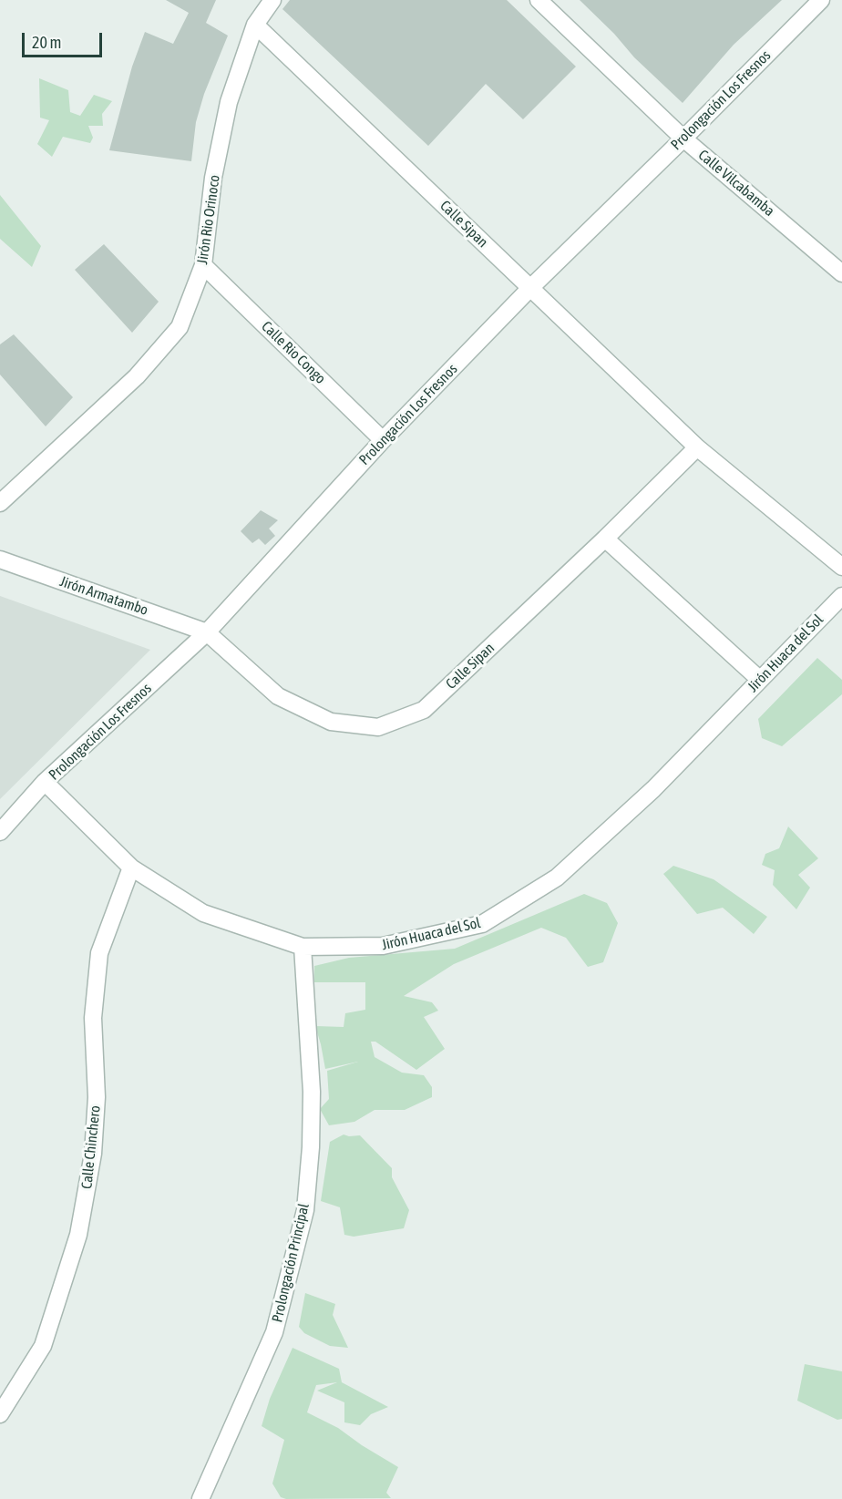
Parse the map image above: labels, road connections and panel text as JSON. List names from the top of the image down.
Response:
{
  "streets": {
    "street": [
      "Prolongación Los Fresnos",
      "Calle Vilcabamba",
      "Jirón Rio Orinoco",
      "Calle Sipan",
      "Calle Rio Congo",
      "Jirón Armatambo",
      "Jirón Huaca del Sol",
      "Calle Chinchero",
      "Prolongación Principal"
    ]
  },
  "crossings": [
    ["Prolongación Los Fresnos", "Calle Vilcabamba"],
    ["Prolongación Los Fresnos", "Calle Sipan"],
    ["Prolongación Los Fresnos", "Calle Rio Congo"],
    ["Prolongación Los Fresnos", "Jirón Armatambo"],
    ["Prolongación Los Fresnos", "Jirón Huaca del Sol"],
    ["Jirón Rio Orinoco", "Calle Sipan"],
    ["Jirón Rio Orinoco", "Calle Rio Congo"],
    ["Calle Sipan", "Jirón Armatambo"],
    ["Jirón Huaca del Sol", "Calle Chinchero"],
    ["Jirón Huaca del Sol", "Prolongación Principal"]
  ],
  "scale_bar": "20 m"
}
